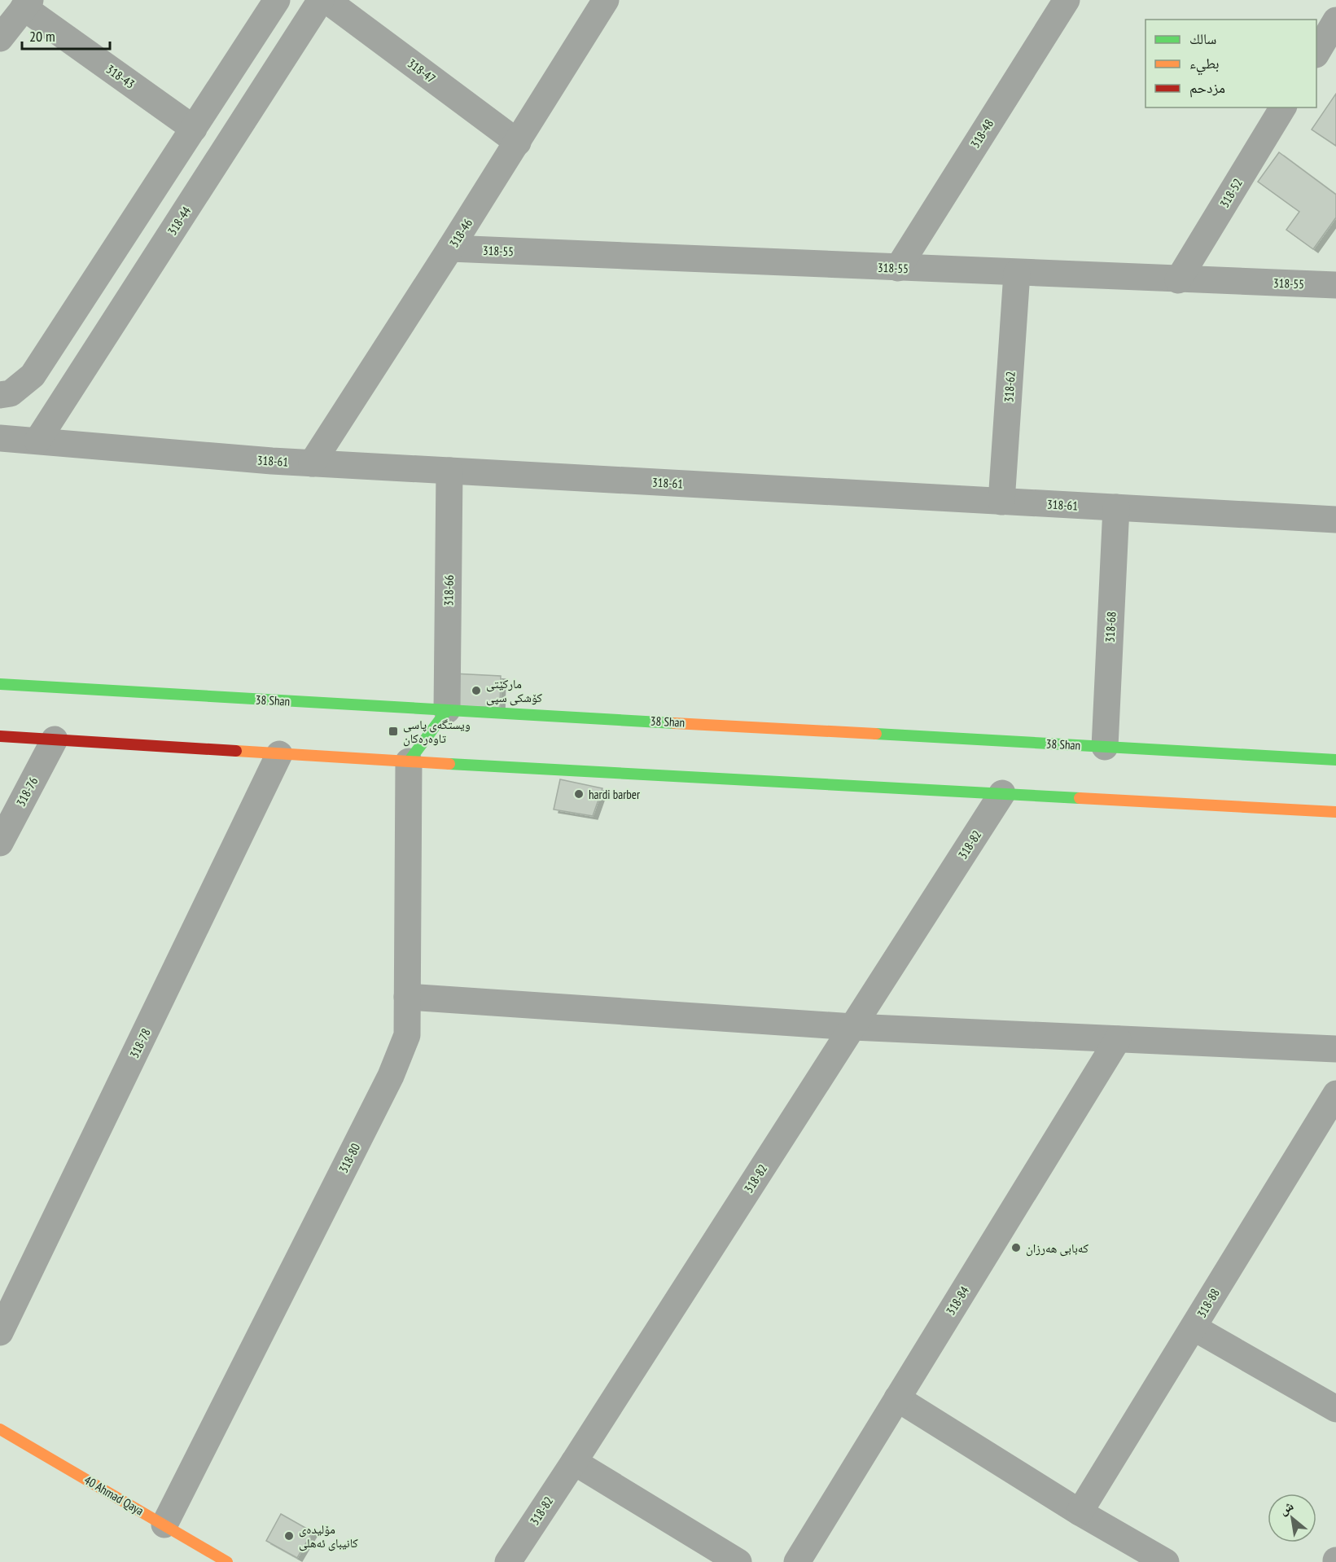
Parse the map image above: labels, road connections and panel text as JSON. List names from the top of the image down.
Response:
{
  "streets": {
    "street": [
      "318-47",
      "318-43",
      "318-48",
      "318-52",
      "318-44",
      "318-46",
      "318-55",
      "318-62",
      "318-61",
      "318-66",
      "318-68",
      "38 Shan",
      "318-76",
      "318-82",
      "318-78",
      "318-80",
      "318-84",
      "318-88",
      "40 Ahmad Qaya"
    ]
  },
  "crossings": [
    ["318-47", "318-46"],
    ["318-48", "318-55"],
    ["318-52", "318-55"],
    ["318-44", "318-61"],
    ["318-46", "318-55"],
    ["318-46", "318-61"],
    ["318-55", "318-62"],
    ["318-62", "318-61"],
    ["318-61", "318-66"],
    ["318-61", "318-68"],
    ["318-66", "38 Shan"],
    ["318-68", "38 Shan"],
    ["318-80", "40 Ahmad Qaya"]
  ],
  "places": {
    "other": [
      "مارکێتی کۆشکی سپی",
      "hardi barber",
      "کەبابی هەرزان",
      "مۆلیدەی کانیبای ئەهلی"
    ],
    "transit": ["ویستگەی پاسی تاوەرەکان"]
  },
  "legend": ["سالك", "بطيء", "مزدحم"],
  "scale_bar": "20 m",
  "north": "top left"
}
